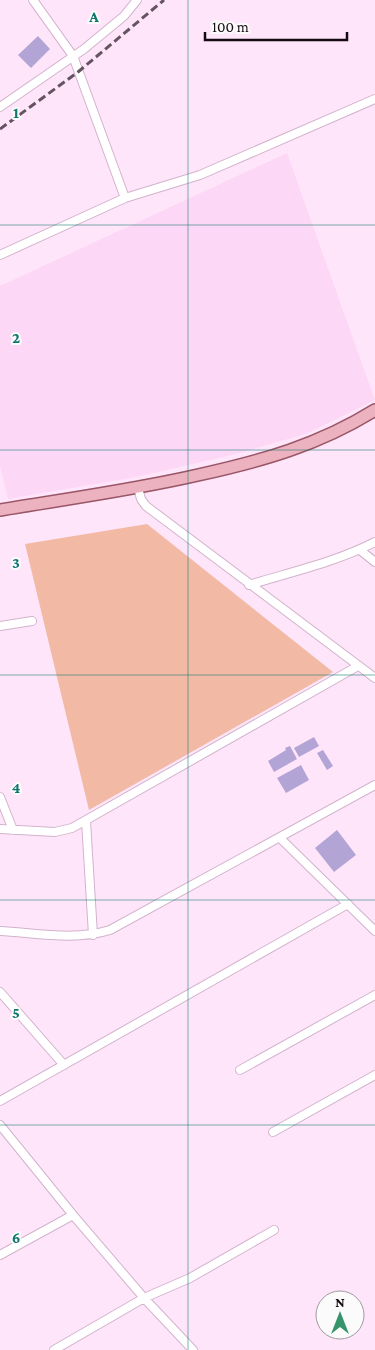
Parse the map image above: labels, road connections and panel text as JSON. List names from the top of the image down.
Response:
{
  "scale_bar": "100 m",
  "north": "top",
  "grid": {
    "columns": ["A"],
    "rows": [
      "1",
      "2",
      "3",
      "4",
      "5",
      "6"
    ]
  }
}
